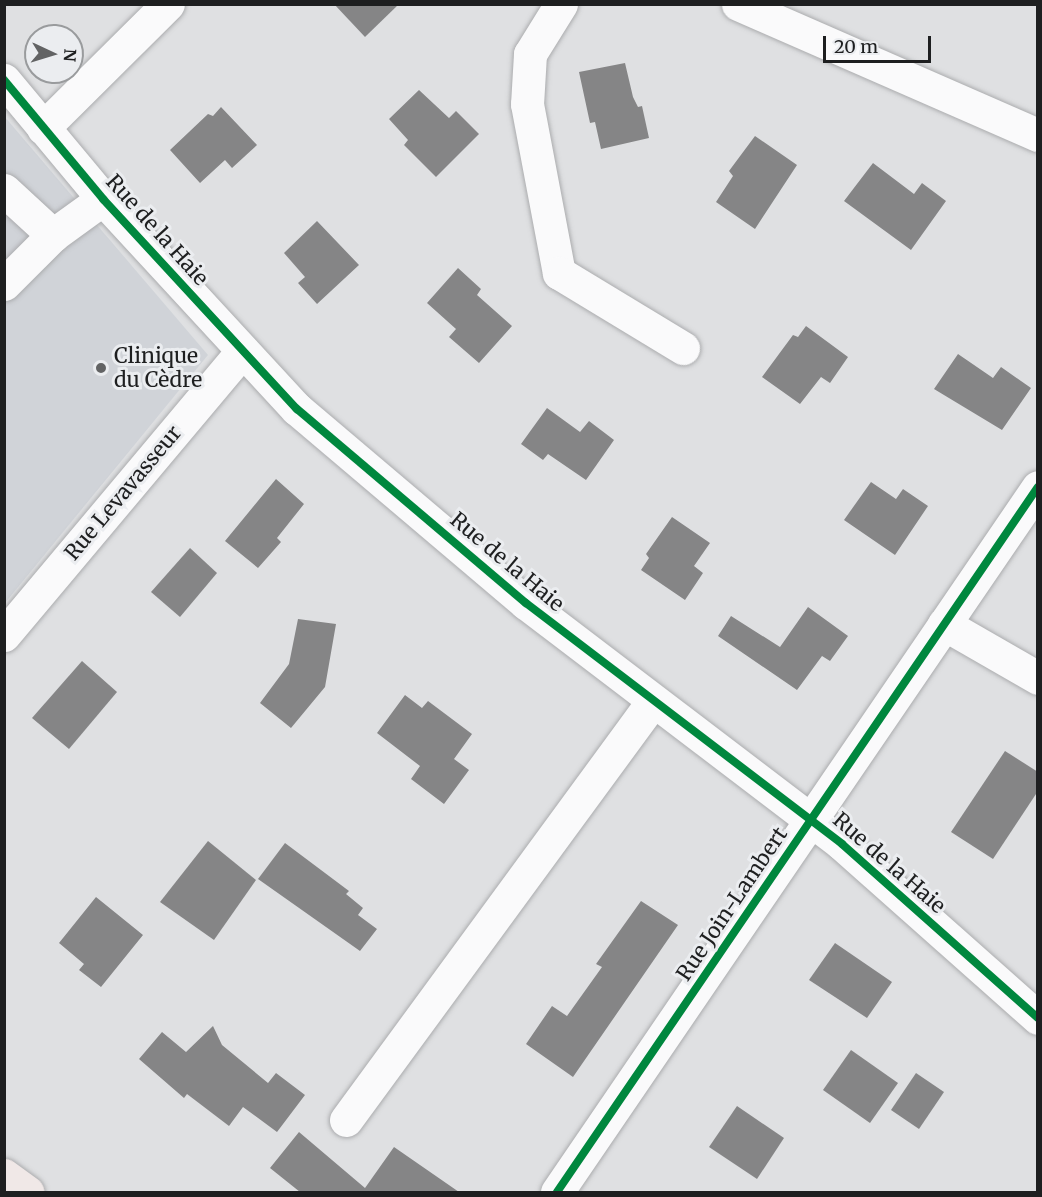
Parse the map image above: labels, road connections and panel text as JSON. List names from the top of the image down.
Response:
{
  "streets": {
    "street": ["Rue de la Haie", "Rue Levavasseur", "Rue Join-Lambert"]
  },
  "crossings": [
    ["Rue de la Haie", "Rue Levavasseur"],
    ["Rue de la Haie", "Rue Join-Lambert"]
  ],
  "places": ["Clinique du Cèdre"],
  "scale_bar": "20 m",
  "north": "right"
}
